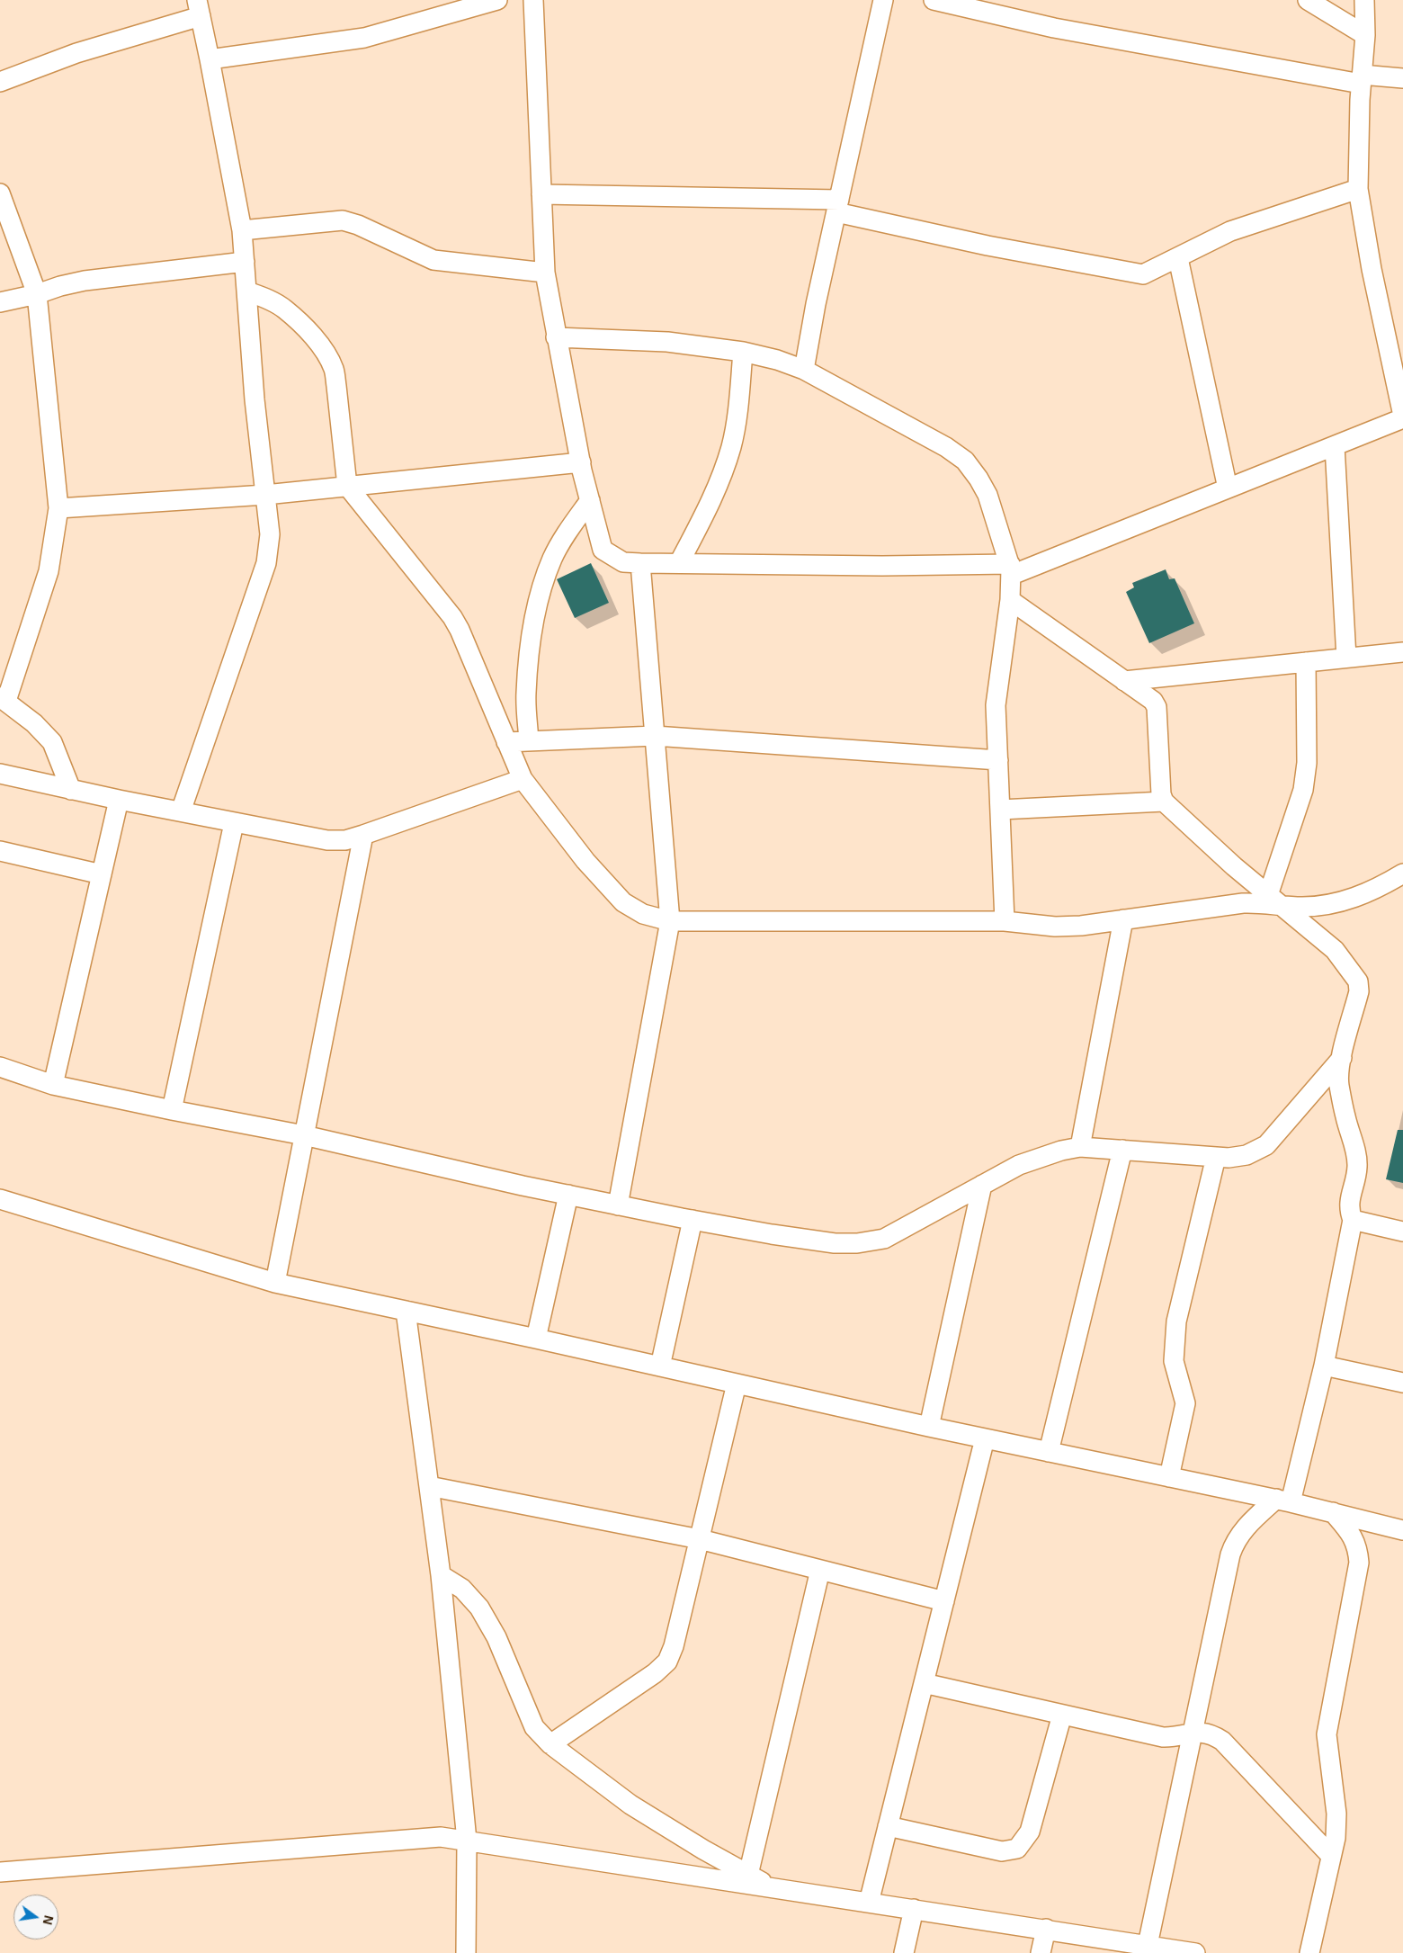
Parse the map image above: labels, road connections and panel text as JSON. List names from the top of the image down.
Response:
{
  "north": "right"
}
